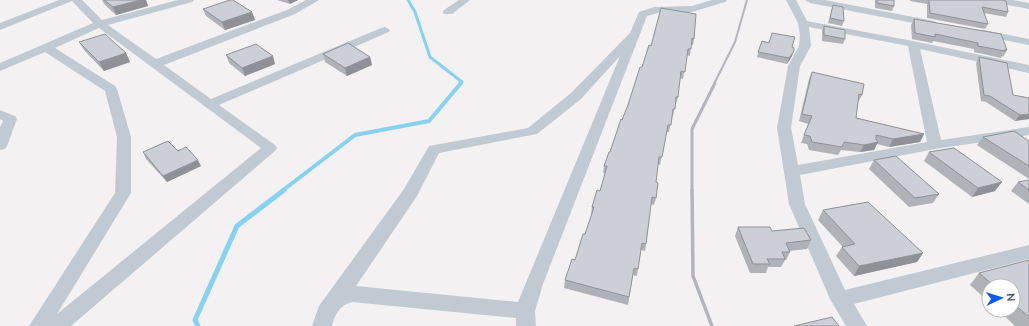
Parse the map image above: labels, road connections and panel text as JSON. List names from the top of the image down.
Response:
{
  "north": "right"
}
